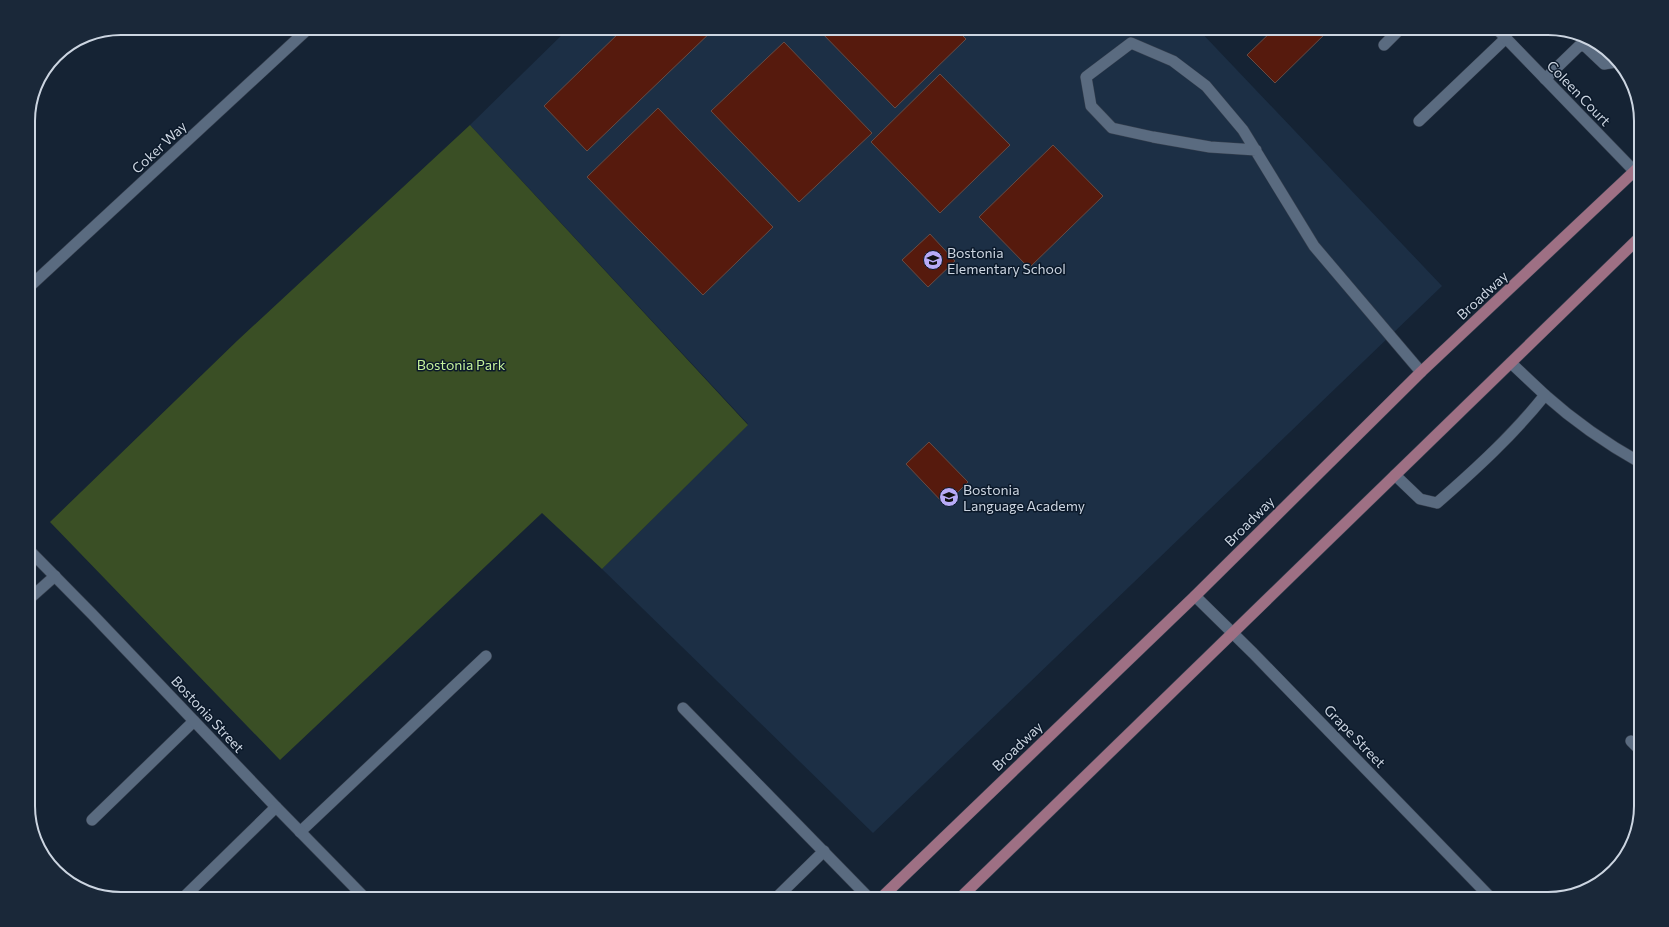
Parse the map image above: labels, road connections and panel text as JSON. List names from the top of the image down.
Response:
{
  "streets": {
    "main road": ["Broadway"],
    "street": [
      "Coleen Court",
      "Coker Way",
      "Bostonia Street",
      "Grape Street"
    ]
  },
  "crossings": [
    ["Broadway", "Grape Street"]
  ],
  "parks": ["Bostonia Park"],
  "places": {
    "school or university": ["Bostonia Elementary School", "Bostonia Language Academy"]
  }
}
